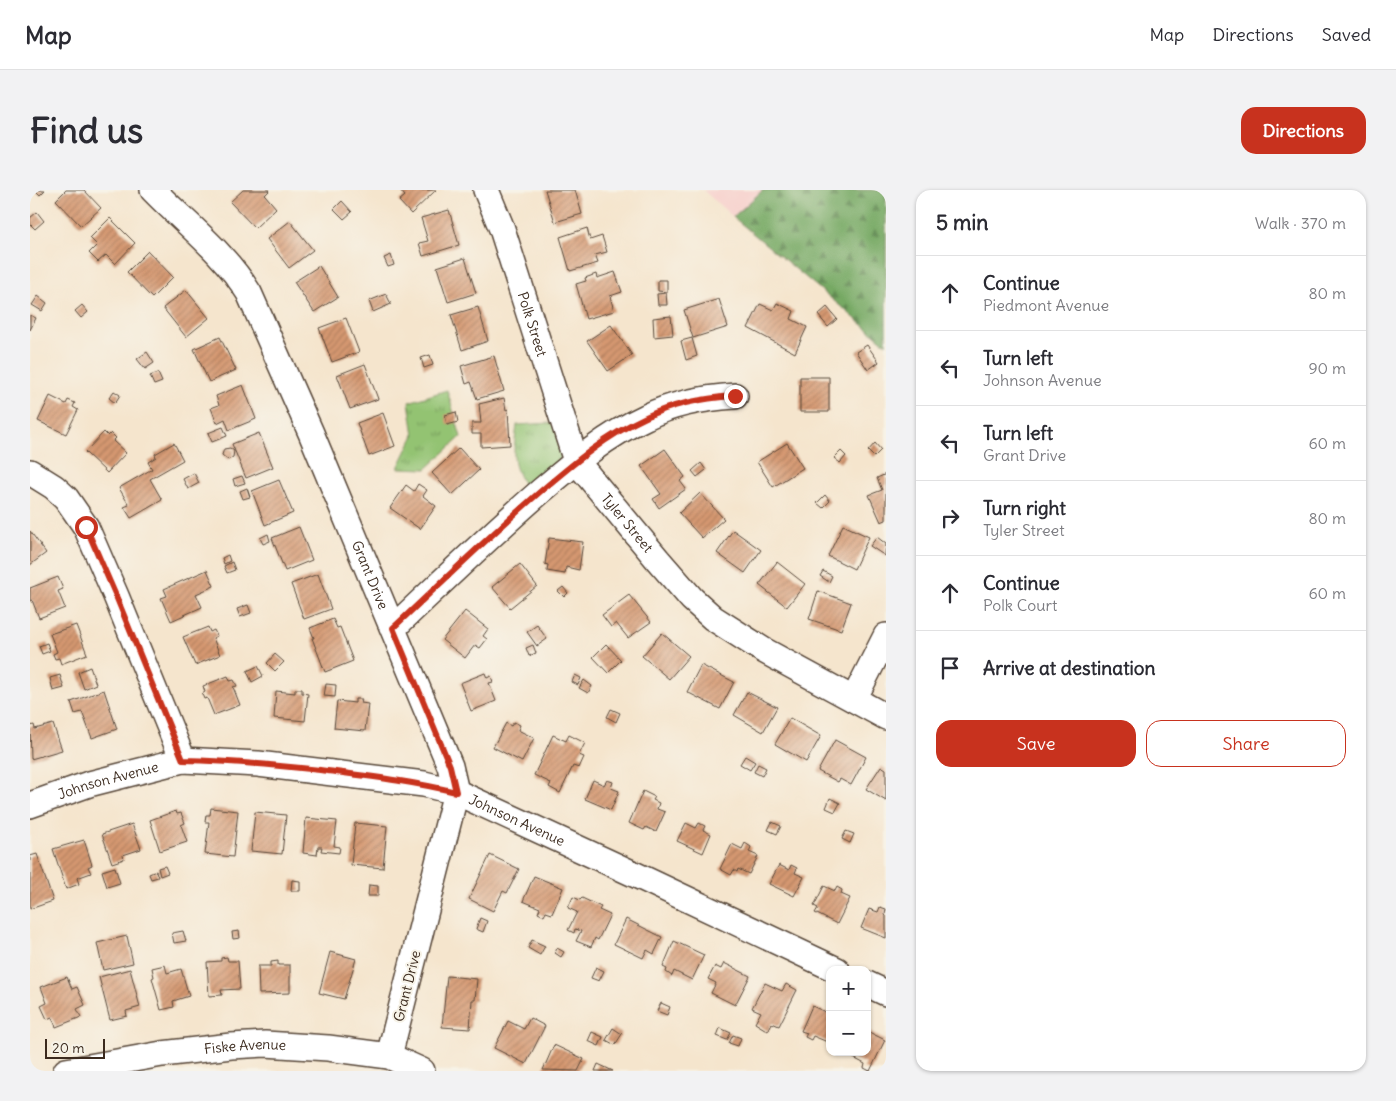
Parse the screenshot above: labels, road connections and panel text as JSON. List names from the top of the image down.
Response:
{
  "streets": {
    "street": [
      "Polk Street",
      "Tyler Street",
      "Grant Drive",
      "Johnson Avenue",
      "Fiske Avenue"
    ]
  },
  "crossings": [
    ["Polk Street", "Tyler Street"],
    ["Grant Drive", "Johnson Avenue"],
    ["Grant Drive", "Fiske Avenue"]
  ],
  "scale_bar": "20 m",
  "page": {
    "header": "Map",
    "nav": ["Map", "Directions", "Saved"],
    "buttons": [
      "Directions",
      ["Save", "Share"]
    ],
    "title": "Find us",
    "heading": ["5 min", "Walk · 370 m"],
    "list": [
      ["Continue", "Piedmont Avenue", "80 m"],
      ["Turn left", "Johnson Avenue", "90 m"],
      ["Turn left", "Grant Drive", "60 m"],
      ["Turn right", "Tyler Street", "80 m"],
      ["Continue", "Polk Court", "60 m"],
      "Arrive at destination"
    ],
    "map_buttons": ["+", "−"],
    "scale": "20 m"
  }
}
